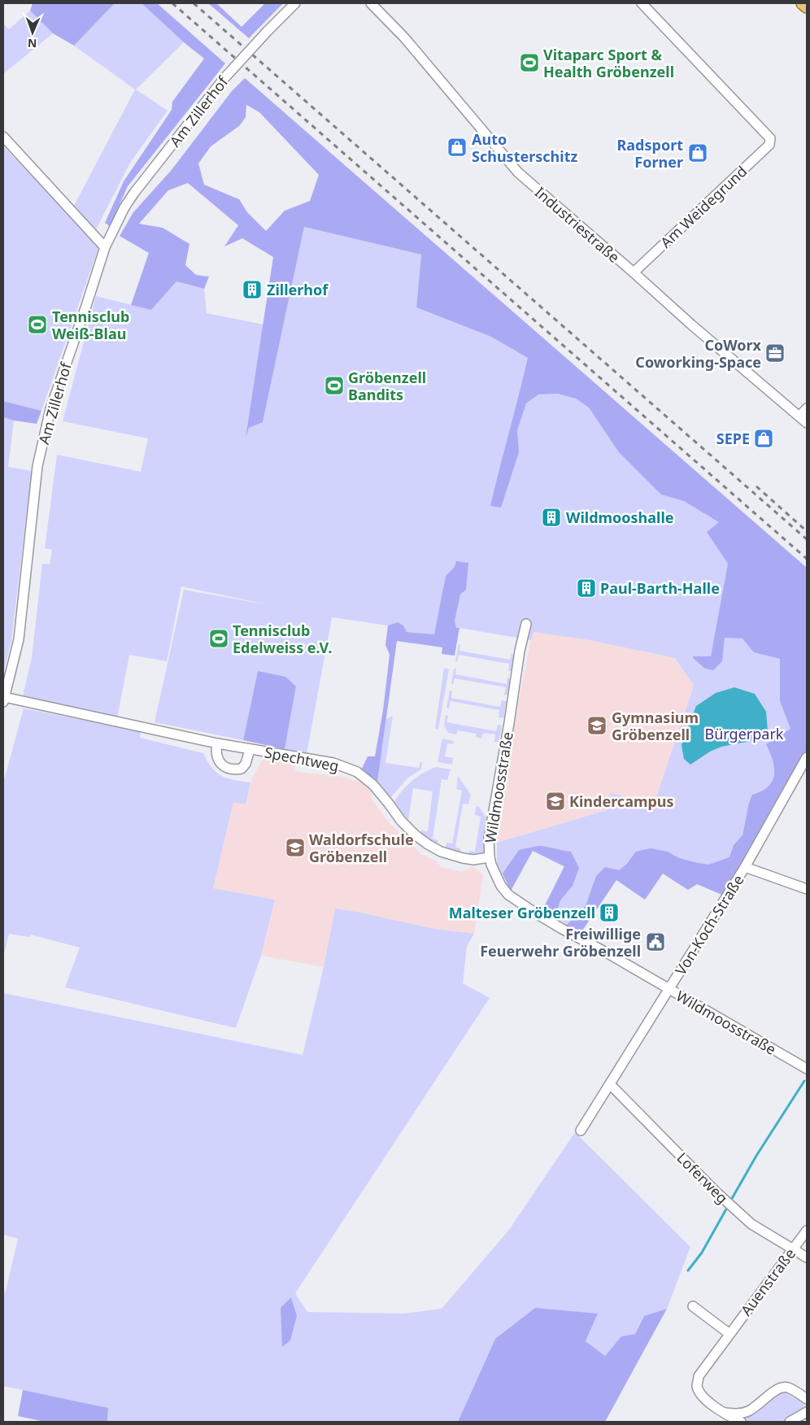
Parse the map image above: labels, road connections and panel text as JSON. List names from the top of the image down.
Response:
{
  "streets": {
    "street": [
      "Am Zillerhof",
      "Am Weidegrund",
      "Industriestraße",
      "Spechtweg",
      "Wildmoosstraße",
      "Von-Koch-Straße",
      "Loferweg",
      "Auenstraße"
    ]
  },
  "crossings": [
    ["Am Zillerhof", "Spechtweg"],
    ["Am Weidegrund", "Industriestraße"],
    ["Spechtweg", "Wildmoosstraße"],
    ["Wildmoosstraße", "Von-Koch-Straße"],
    ["Von-Koch-Straße", "Loferweg"],
    ["Loferweg", "Auenstraße"]
  ],
  "parks": ["Bürgerpark"],
  "places": {
    "sports": [
      "Vitaparc Sport & Health Gröbenzell",
      "Tennisclub Weiß-Blau",
      "Gröbenzell Bandits",
      "Tennisclub Edelweiss e.V."
    ],
    "shop": ["Auto Schusterschitz", "Radsport Forner", "SEPE"],
    "building": [
      "Zillerhof",
      "Wildmooshalle",
      "Paul-Barth-Halle",
      "Malteser Gröbenzell"
    ],
    "office": ["CoWorx Coworking-Space"],
    "school or university": ["Gymnasium Gröbenzell", "Kindercampus", "Waldorfschule Gröbenzell"],
    "public building": ["Freiwillige Feuerwehr Gröbenzell"]
  },
  "north": "bottom"
}
